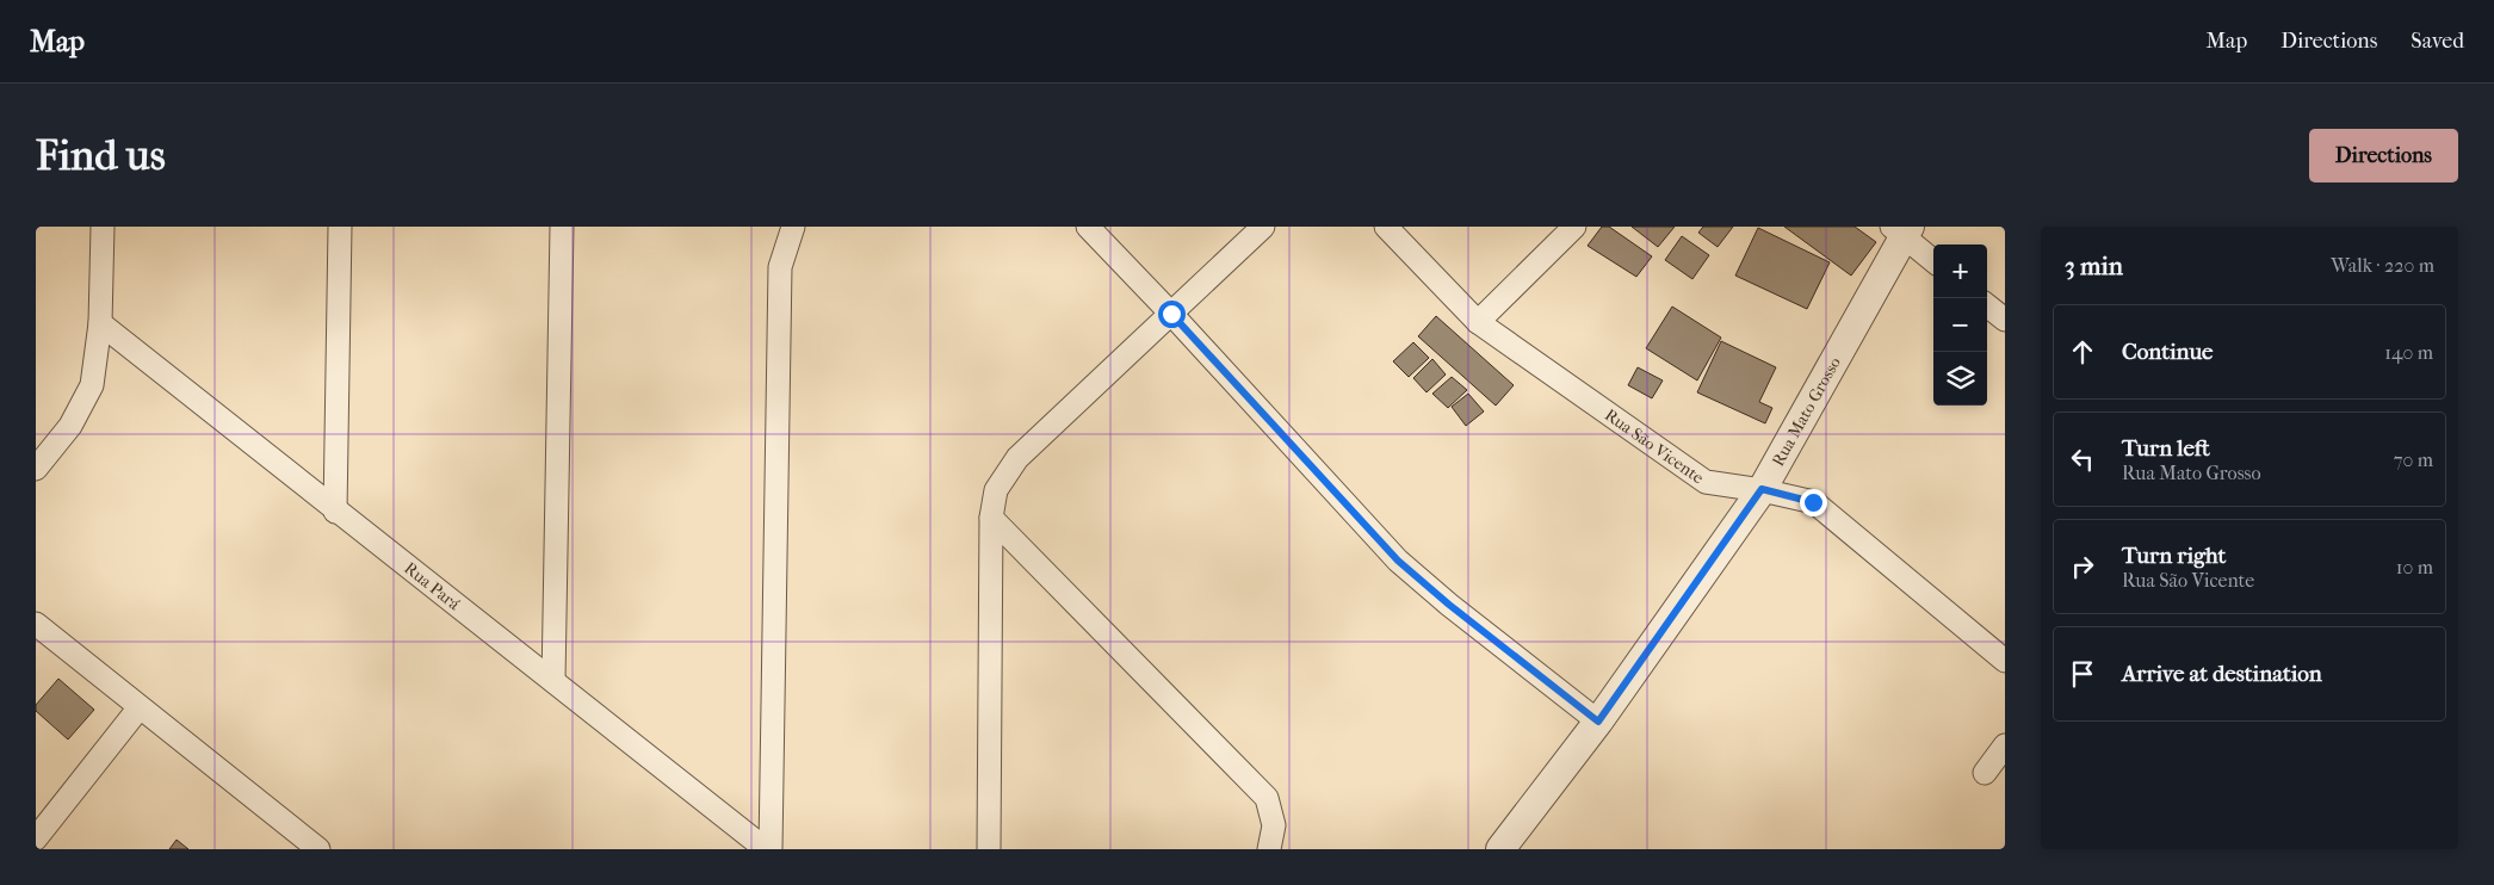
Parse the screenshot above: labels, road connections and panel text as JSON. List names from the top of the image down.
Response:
{
  "streets": {
    "street": ["Rua Mato Grosso", "Rua São Vicente", "Rua Pará"]
  },
  "crossings": [
    ["Rua Mato Grosso", "Rua São Vicente"]
  ],
  "page": {
    "header": "Map",
    "nav": ["Map", "Directions", "Saved"],
    "buttons": "Directions",
    "title": "Find us",
    "heading": ["3 min", "Walk · 220 m"],
    "map_buttons": ["+", "−"],
    "list": [
      ["Continue", "140 m"],
      ["Turn left", "Rua Mato Grosso", "70 m"],
      ["Turn right", "Rua São Vicente", "10 m"],
      "Arrive at destination"
    ]
  }
}
